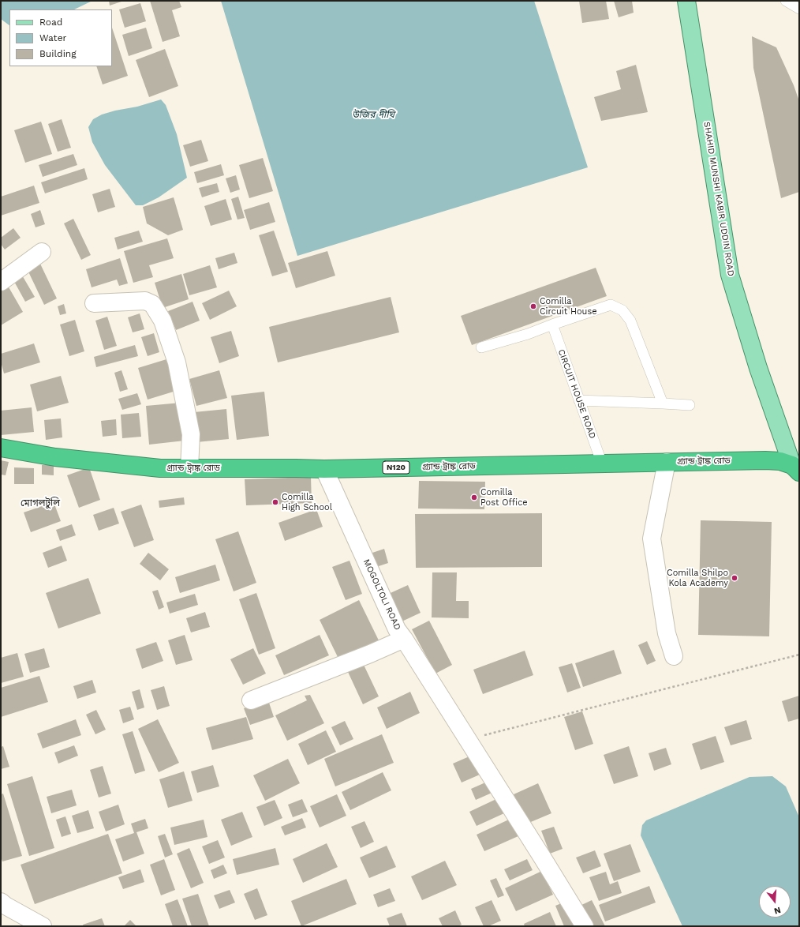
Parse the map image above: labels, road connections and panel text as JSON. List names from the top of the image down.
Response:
{
  "streets": {
    "highway": ["গ্র্যান্ড ট্রাঙ্ক রোড", "N120"],
    "main road": ["SHAHID MUNSHI KABIR UDDIN ROAD"],
    "street": ["MOGOLTOLI ROAD"],
    "lane": ["CIRCUIT HOUSE ROAD"]
  },
  "crossings": [
    ["SHAHID MUNSHI KABIR UDDIN ROAD", "গ্র্যান্ড ট্রাঙ্ক রোড"],
    ["CIRCUIT HOUSE ROAD", "গ্র্যান্ড ট্রাঙ্ক রোড"],
    ["গ্র্যান্ড ট্রাঙ্ক রোড", "MOGOLTOLI ROAD"]
  ],
  "districts": ["মোগলটুলি"],
  "water": ["উজির দীঘি"],
  "places": [
    "Comilla Circuit House",
    "Comilla Post Office",
    "Comilla High School",
    "Comilla Shilpo Kola Academy"
  ],
  "legend": ["Road", "Water", "Building"],
  "north": "bottom"
}
